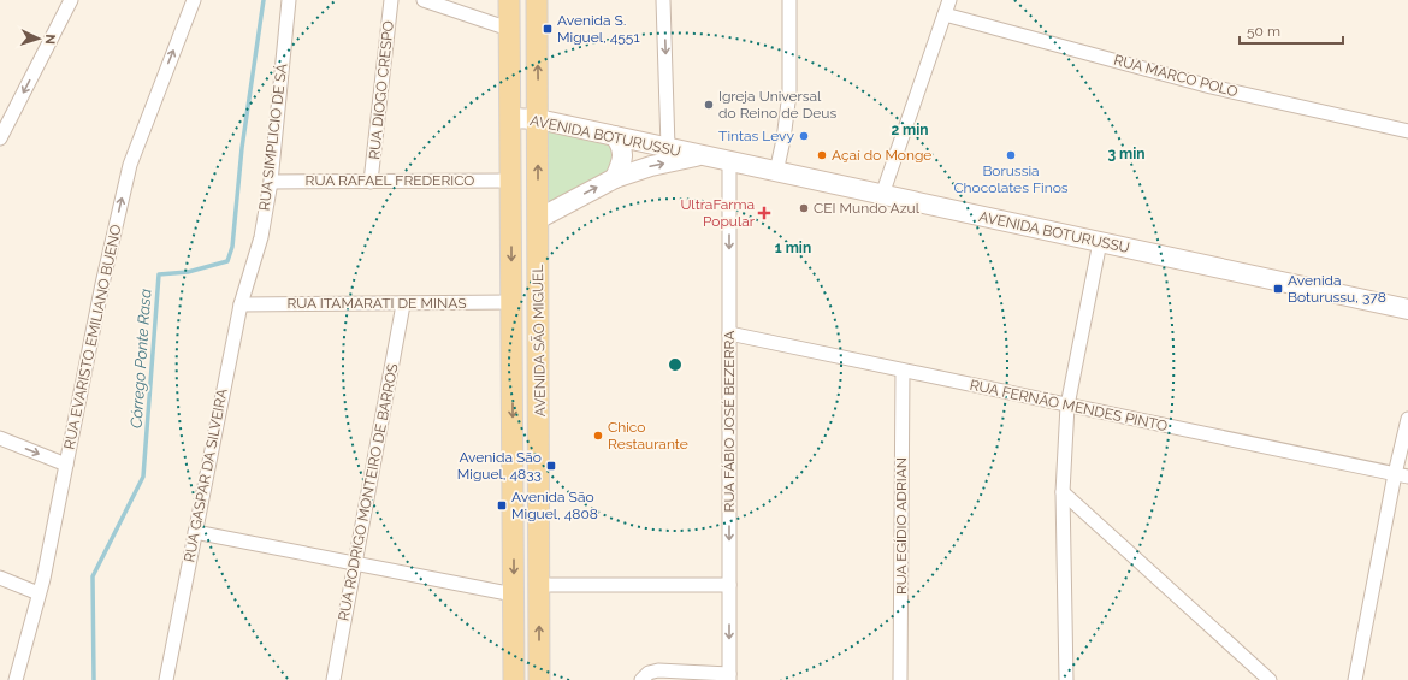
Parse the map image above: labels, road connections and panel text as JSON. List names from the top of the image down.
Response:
{
  "streets": {
    "main road": ["AVENIDA BOTURUSSU", "AVENIDA SÃO MIGUEL"],
    "street": [
      "RUA MARCO POLO",
      "RUA DIOGO CRESPO",
      "RUA SIMPLICIO DE SÁ",
      "RUA RAFAEL FREDERICO",
      "RUA ITAMARATI DE MINAS",
      "RUA EVARISTO EMILIANO BUENO",
      "RUA FERNÃO MENDES PINTO",
      "RUA FÁBIO JOSÉ BEZERRA",
      "RUA GASPAR DA SILVEIRA",
      "RUA RODRIGO MONTEIRO DE BARROS",
      "RUA EGÍDIO ADRIAN"
    ]
  },
  "crossings": [
    ["RUA DIOGO CRESPO", "RUA RAFAEL FREDERICO"],
    ["AVENIDA BOTURUSSU", "AVENIDA SÃO MIGUEL"],
    ["AVENIDA BOTURUSSU", "RUA FÁBIO JOSÉ BEZERRA"],
    ["RUA SIMPLICIO DE SÁ", "RUA RAFAEL FREDERICO"],
    ["RUA SIMPLICIO DE SÁ", "RUA GASPAR DA SILVEIRA"],
    ["RUA RAFAEL FREDERICO", "AVENIDA SÃO MIGUEL"],
    ["RUA ITAMARATI DE MINAS", "AVENIDA SÃO MIGUEL"],
    ["RUA ITAMARATI DE MINAS", "RUA GASPAR DA SILVEIRA"],
    ["RUA ITAMARATI DE MINAS", "RUA RODRIGO MONTEIRO DE BARROS"],
    ["RUA FERNÃO MENDES PINTO", "RUA FÁBIO JOSÉ BEZERRA"],
    ["RUA FERNÃO MENDES PINTO", "RUA EGÍDIO ADRIAN"]
  ],
  "one_way": ["RUA EVARISTO EMILIANO BUENO", "RUA FÁBIO JOSÉ BEZERRA"],
  "water": ["Córrego Ponte Rasa"],
  "places": {
    "transit": [
      "Avenida S. Miguel, 4551",
      "Avenida Boturussu, 378",
      "Avenida São Miguel, 4833",
      "Avenida São Miguel, 4808"
    ],
    "other": [
      "Igreja Universal do Reino de Deus",
      "Tintas Levy",
      "Açaí do Monge",
      "Borussia Chocolates Finos",
      "CEI Mundo Azul",
      "Chico Restaurante"
    ],
    "health": ["UltraFarma Popular"]
  },
  "scale_bar": "50 m",
  "north": "right",
  "rings": ["2 min", "3 min", "1 min"]
}
